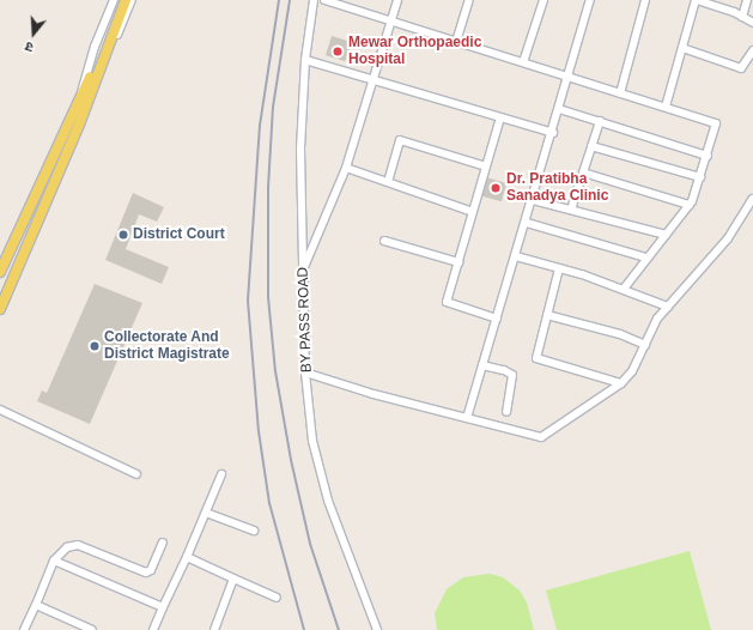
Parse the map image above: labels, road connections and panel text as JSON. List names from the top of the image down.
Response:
{
  "streets": {
    "street": ["BY PASS ROAD"]
  },
  "places": [
    "Mewar Orthopaedic Hospital",
    "Dr. Pratibha Sanadya Clinic",
    "District Court",
    "Collectorate And District Magistrate"
  ],
  "north": "bottom"
}
